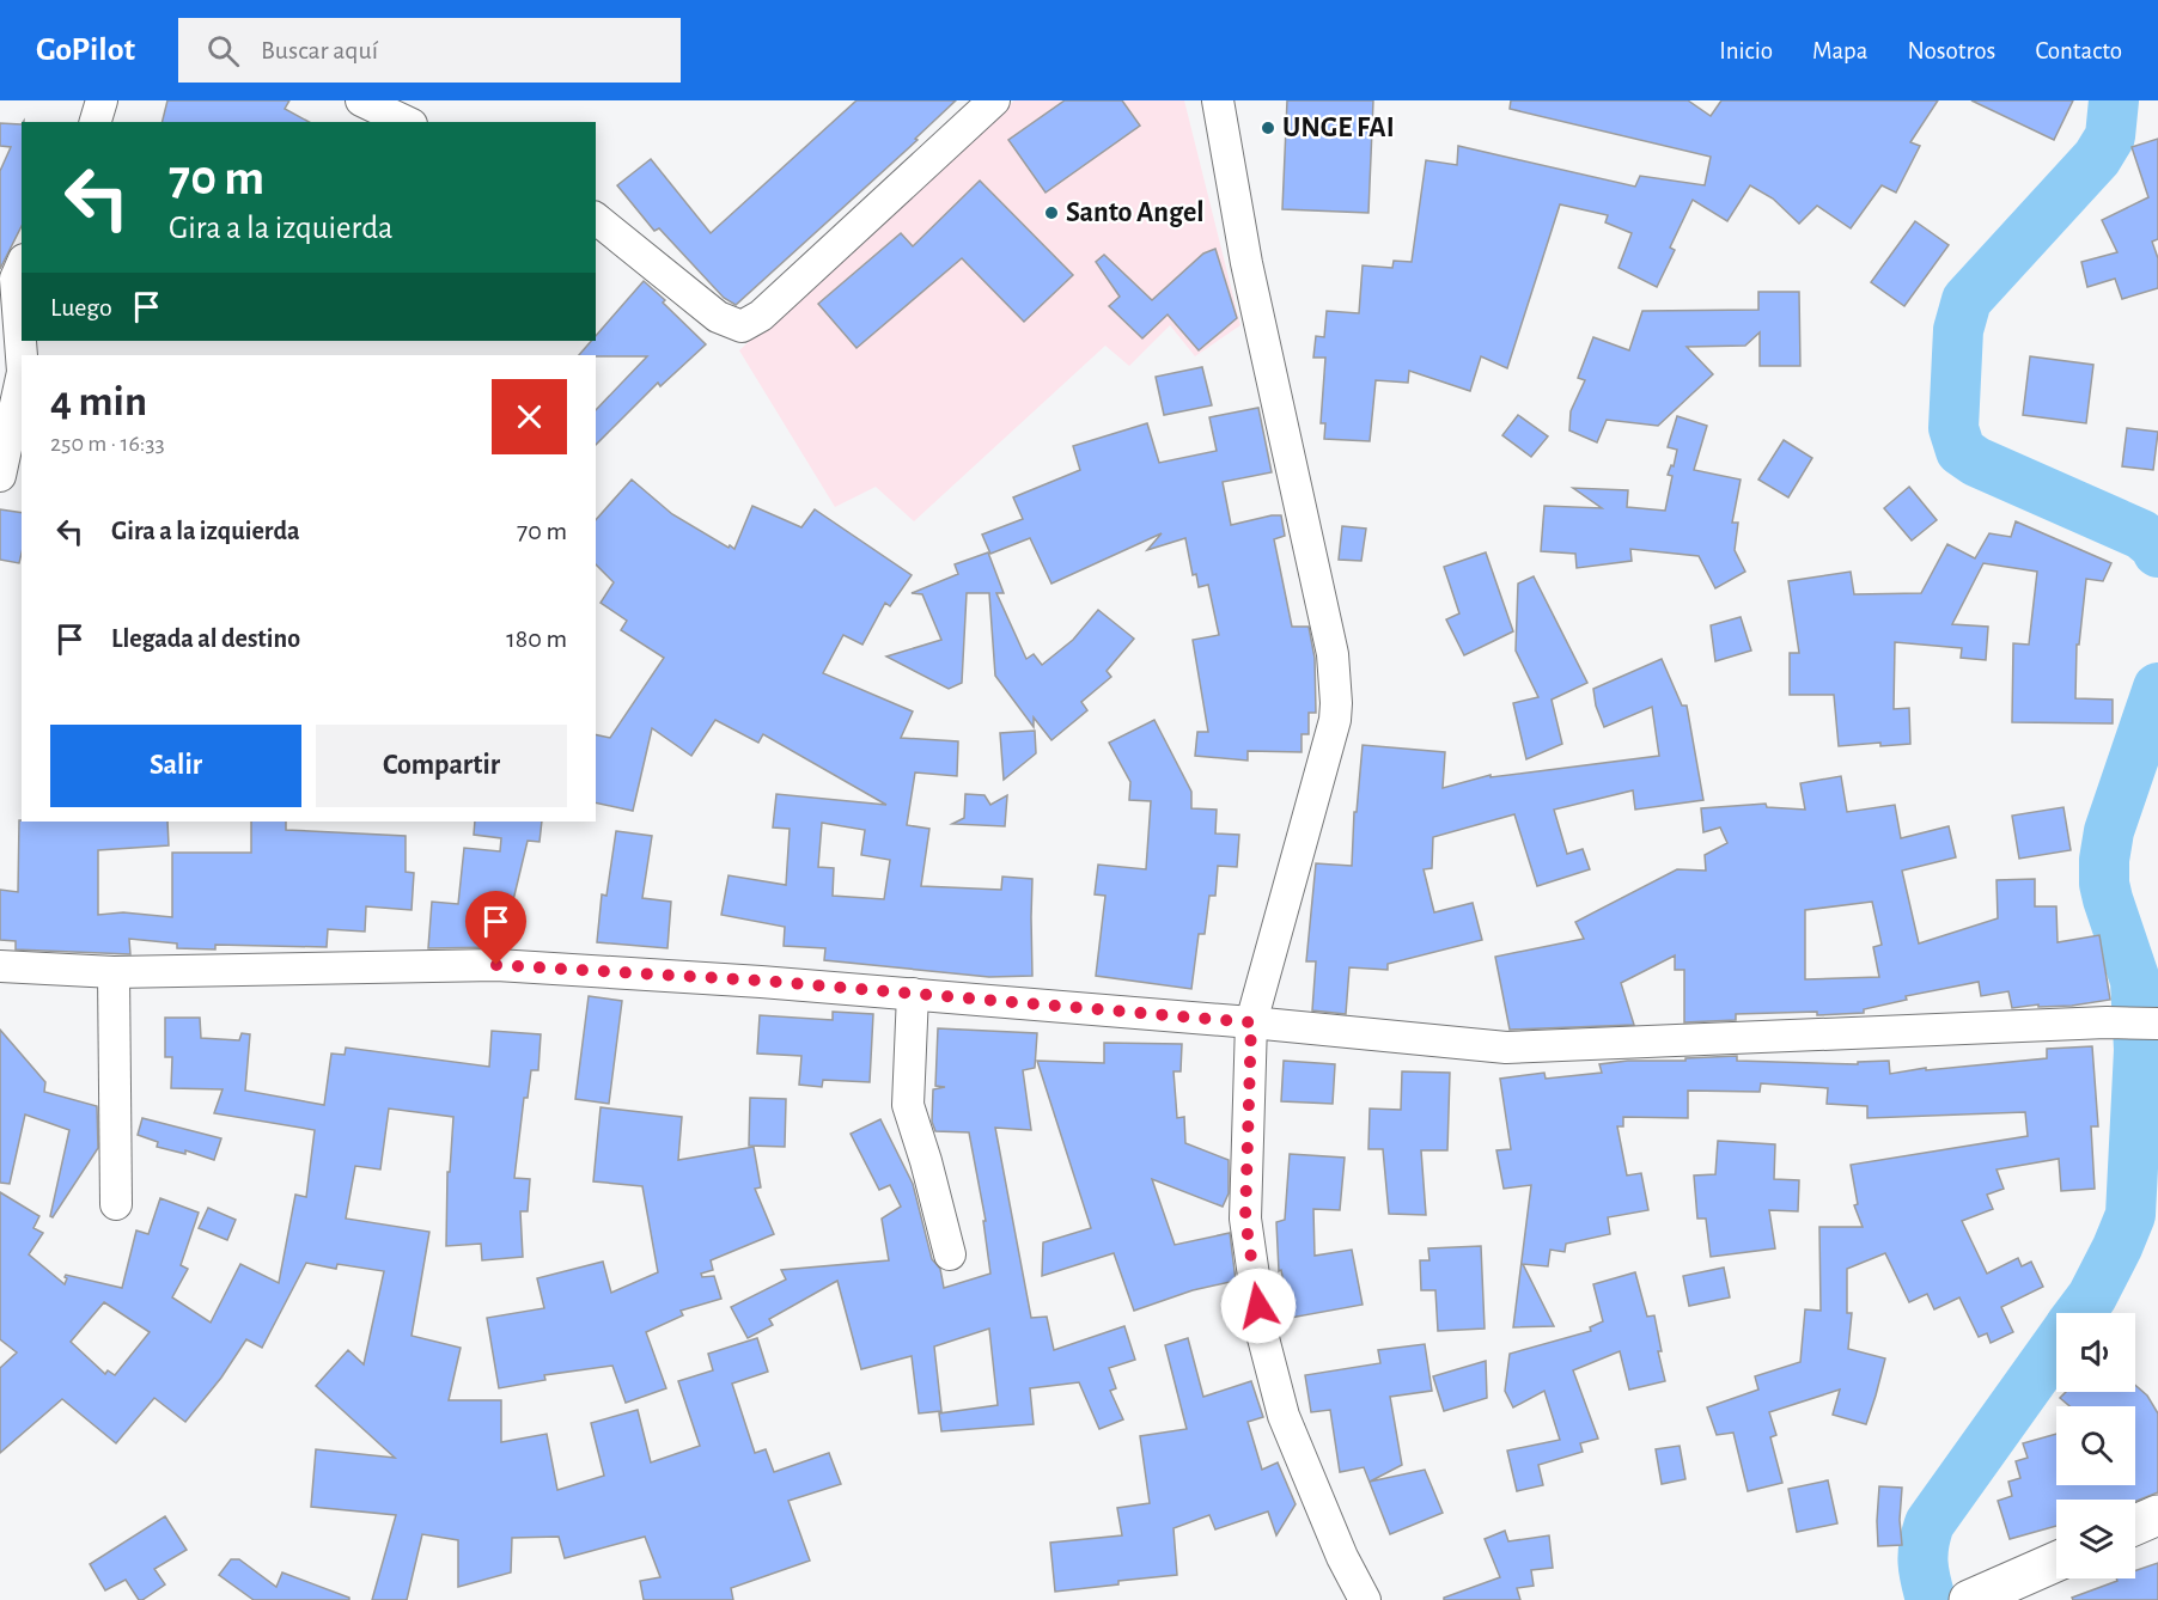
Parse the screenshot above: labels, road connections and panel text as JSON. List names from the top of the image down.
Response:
{
  "places": ["UNGE FAI", "Santo Angel"],
  "page": {
    "header": "GoPilot",
    "search": "Buscar aquí",
    "nav": [
      "Inicio",
      "Mapa",
      "Nosotros",
      "Contacto"
    ],
    "turn": ["70 m", "Gira a la izquierda"],
    "then": "Luego",
    "heading": ["4 min", "250 m · 16:33"],
    "list": [
      {
        "name": "Gira a la izquierda",
        "value": "70 m"
      },
      {
        "name": "Llegada al destino",
        "value": "180 m"
      }
    ],
    "buttons": ["Salir", "Compartir"]
  }
}
